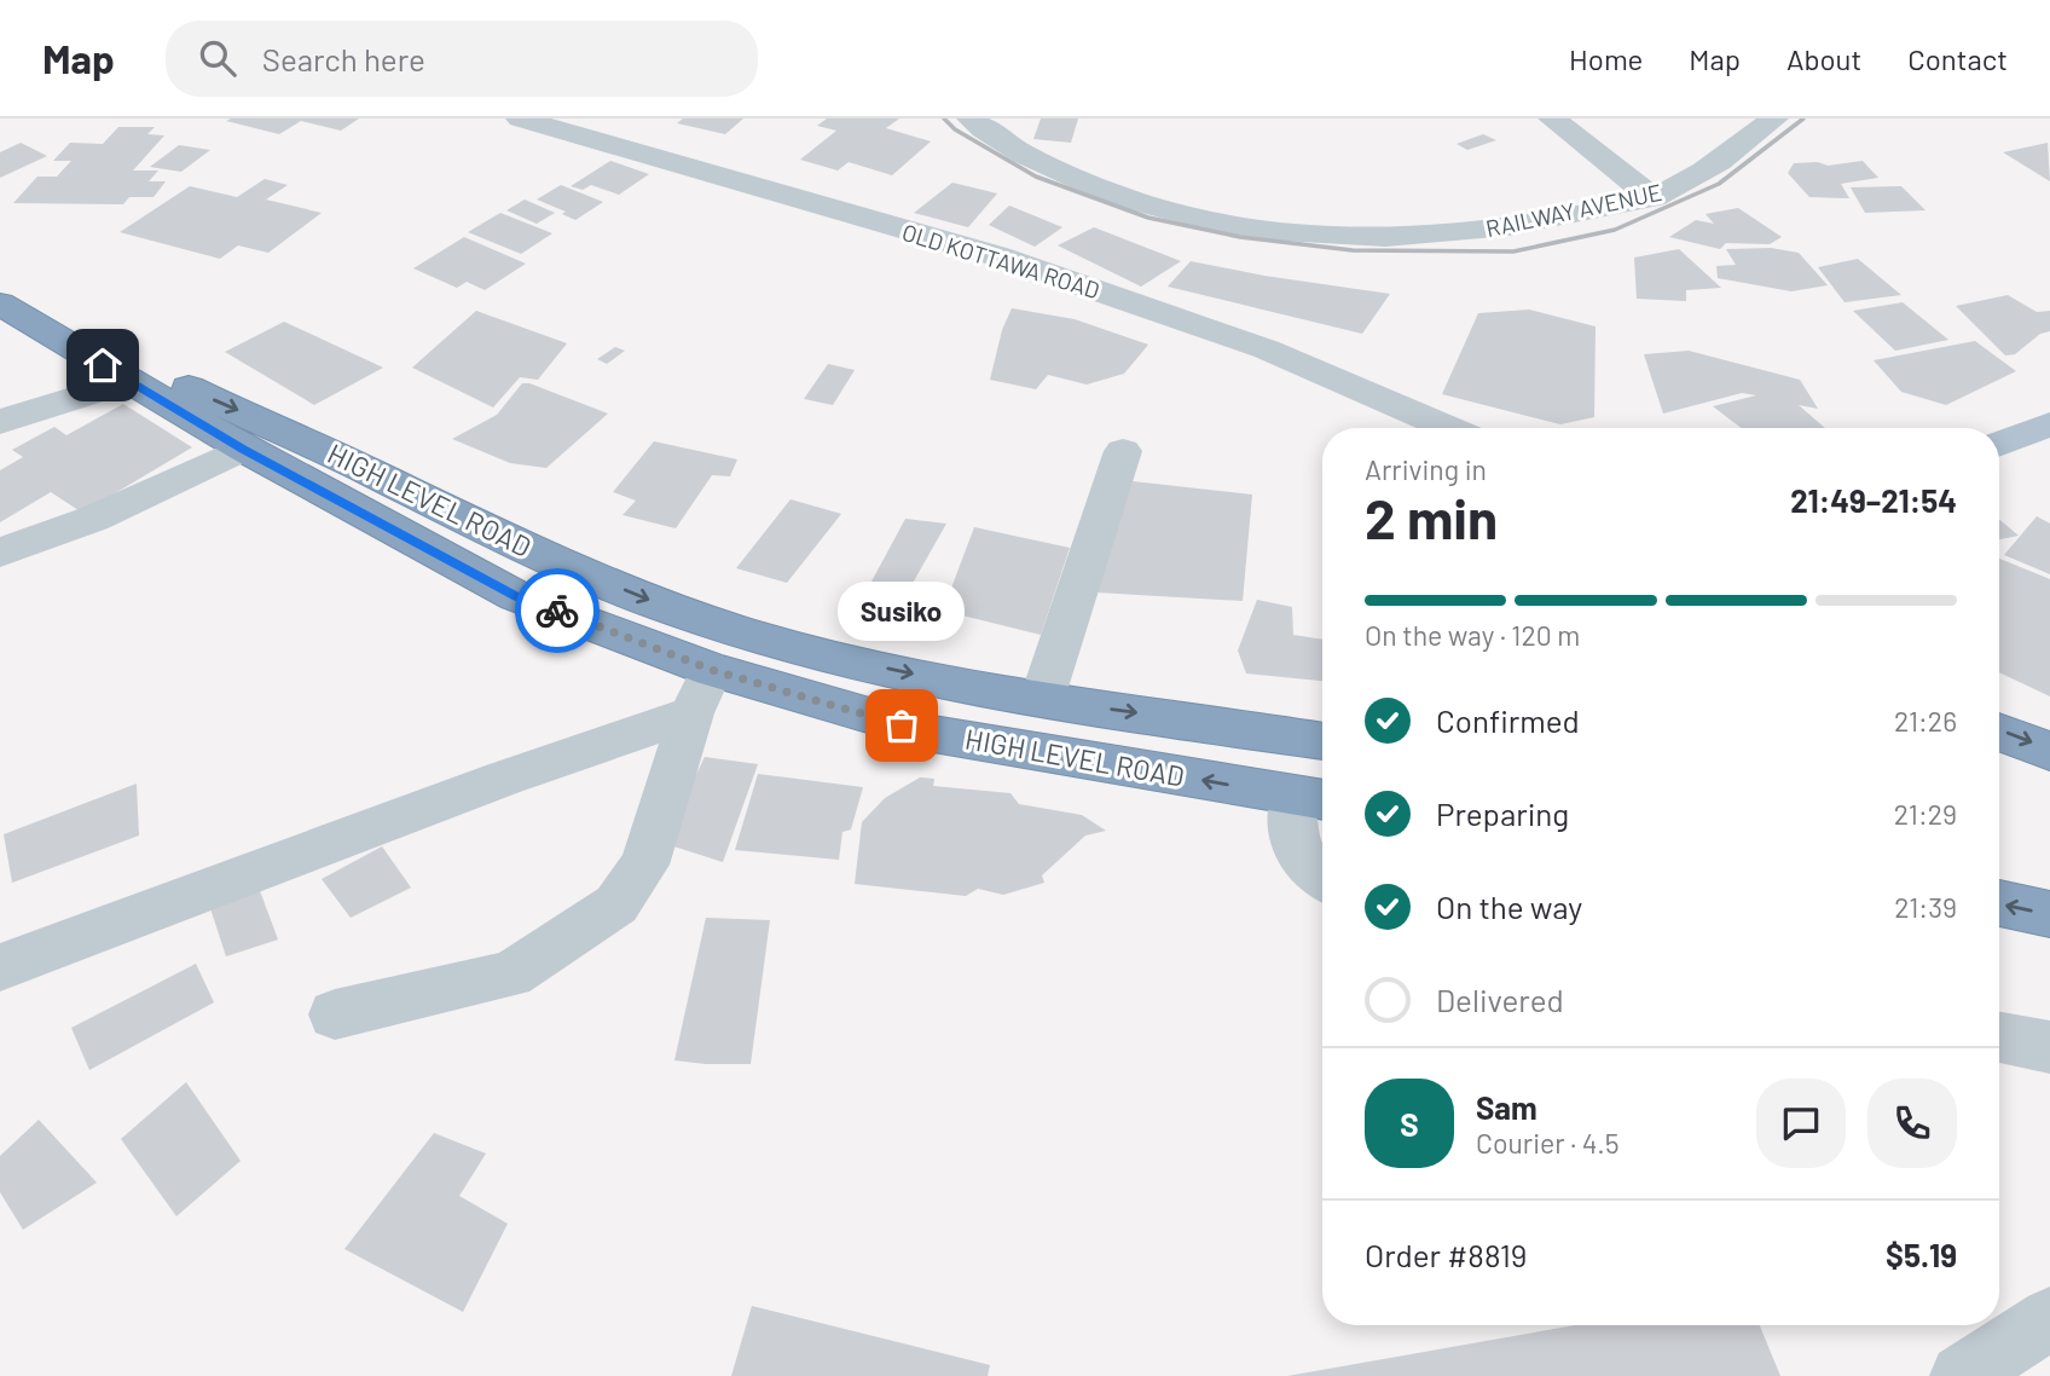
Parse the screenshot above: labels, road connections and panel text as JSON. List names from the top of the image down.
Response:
{
  "streets": {
    "highway": ["HIGH LEVEL ROAD"],
    "street": ["RAILWAY AVENUE", "OLD KOTTAWA ROAD"]
  },
  "places": ["Susiko"],
  "page": {
    "header": "Map",
    "search": "Search here",
    "nav": [
      "Home",
      "Map",
      "About",
      "Contact"
    ],
    "heading": ["2 min", "Arriving in", "21:49–21:54"],
    "panel": [
      "Sam",
      "Courier · 4.5",
      "Order #8819",
      "$5.19"
    ],
    "bar": "On the way · 120 m",
    "bubble": "Susiko",
    "list": [
      ["Confirmed", "21:26"],
      ["Preparing", "21:29"],
      ["On the way", "21:39"],
      "Delivered"
    ],
    "round": "S"
  }
}
